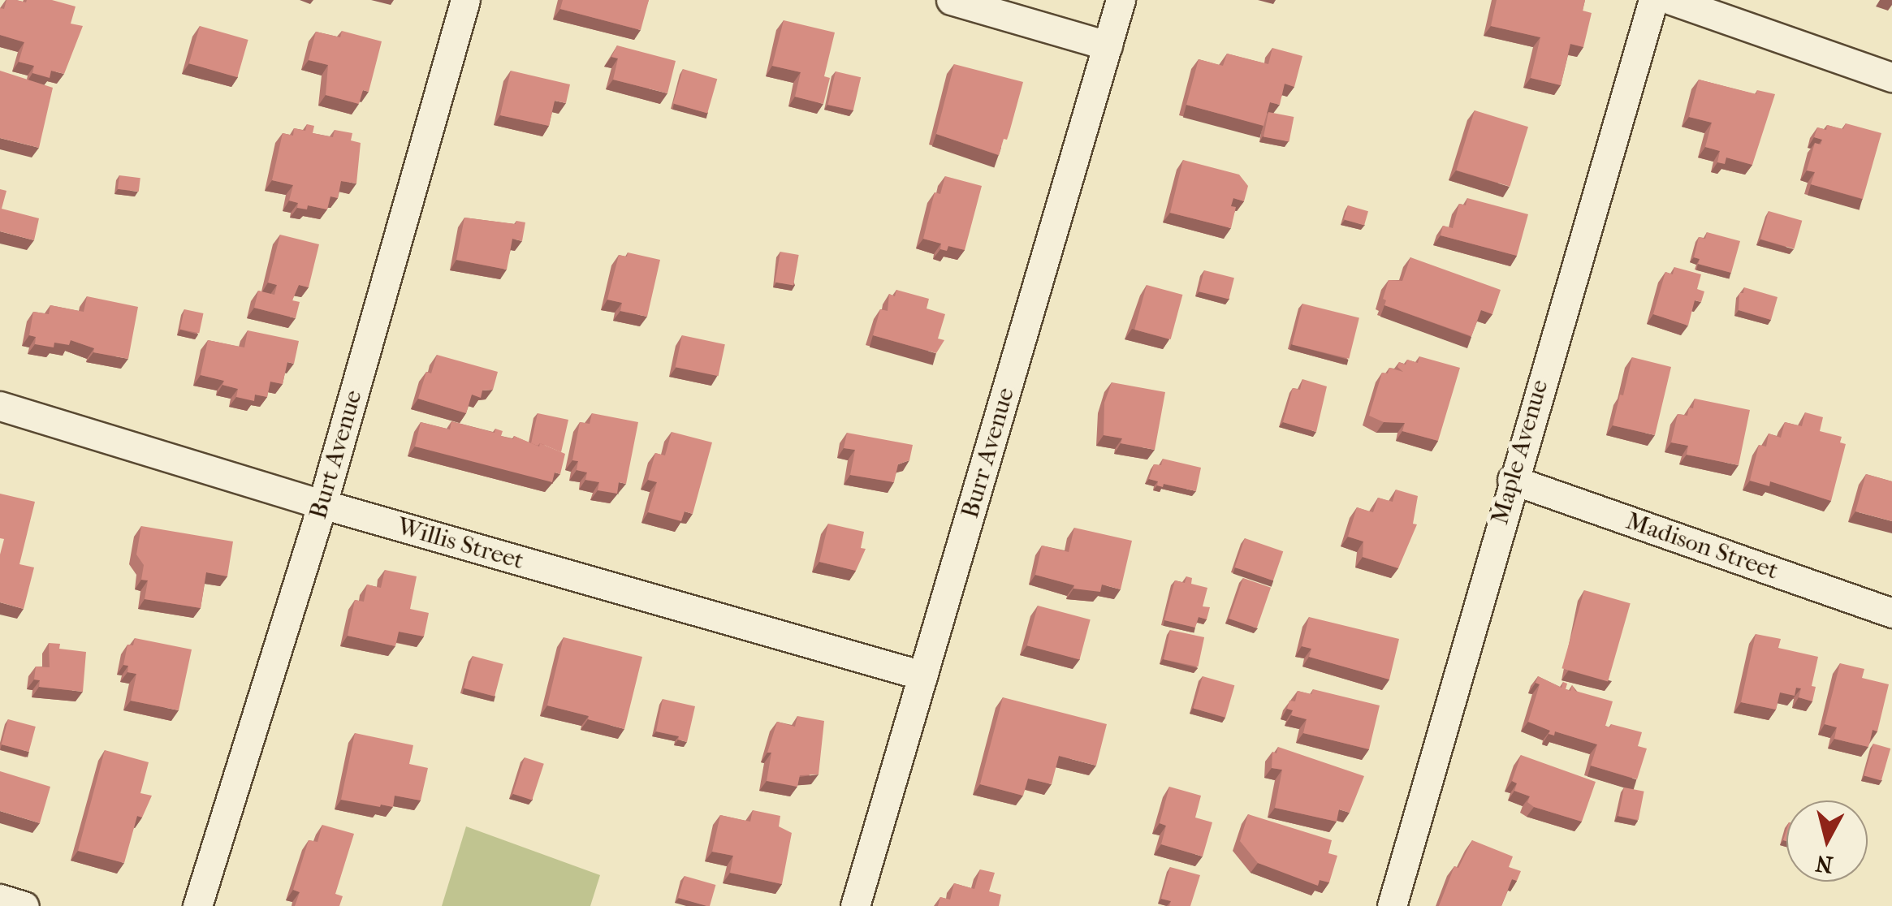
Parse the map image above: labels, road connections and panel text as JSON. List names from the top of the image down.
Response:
{
  "streets": {
    "street": [
      "Maple Avenue",
      "Burr Avenue",
      "Burt Avenue",
      "Willis Street",
      "Madison Street"
    ]
  },
  "crossings": [
    ["Maple Avenue", "Madison Street"],
    ["Burr Avenue", "Willis Street"],
    ["Burt Avenue", "Willis Street"]
  ],
  "north": "bottom"
}
